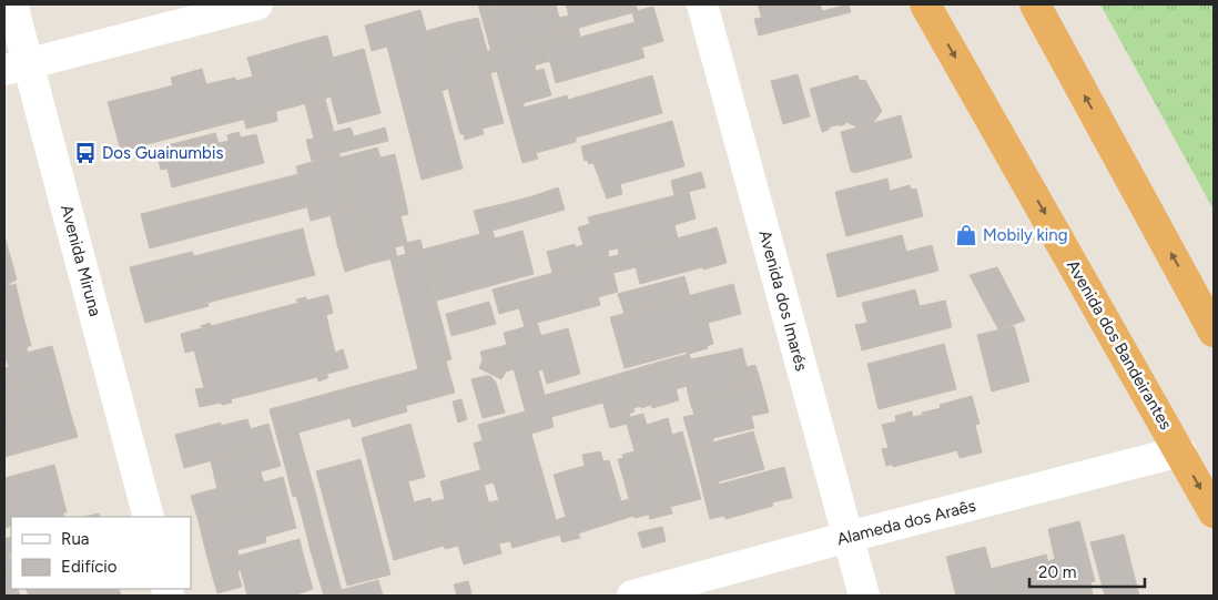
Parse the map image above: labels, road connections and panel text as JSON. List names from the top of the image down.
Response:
{
  "streets": {
    "highway": ["Avenida dos Bandeirantes"],
    "street": ["Avenida Miruna", "Avenida dos Imarés", "Alameda dos Araês"]
  },
  "crossings": [
    ["Avenida dos Imarés", "Alameda dos Araês"],
    ["Avenida dos Bandeirantes", "Alameda dos Araês"]
  ],
  "places": {
    "bus stop": ["Dos Guainumbis"],
    "shop": ["Mobily king"]
  },
  "legend": ["Rua", "Edifício"],
  "scale_bar": "20 m"
}
